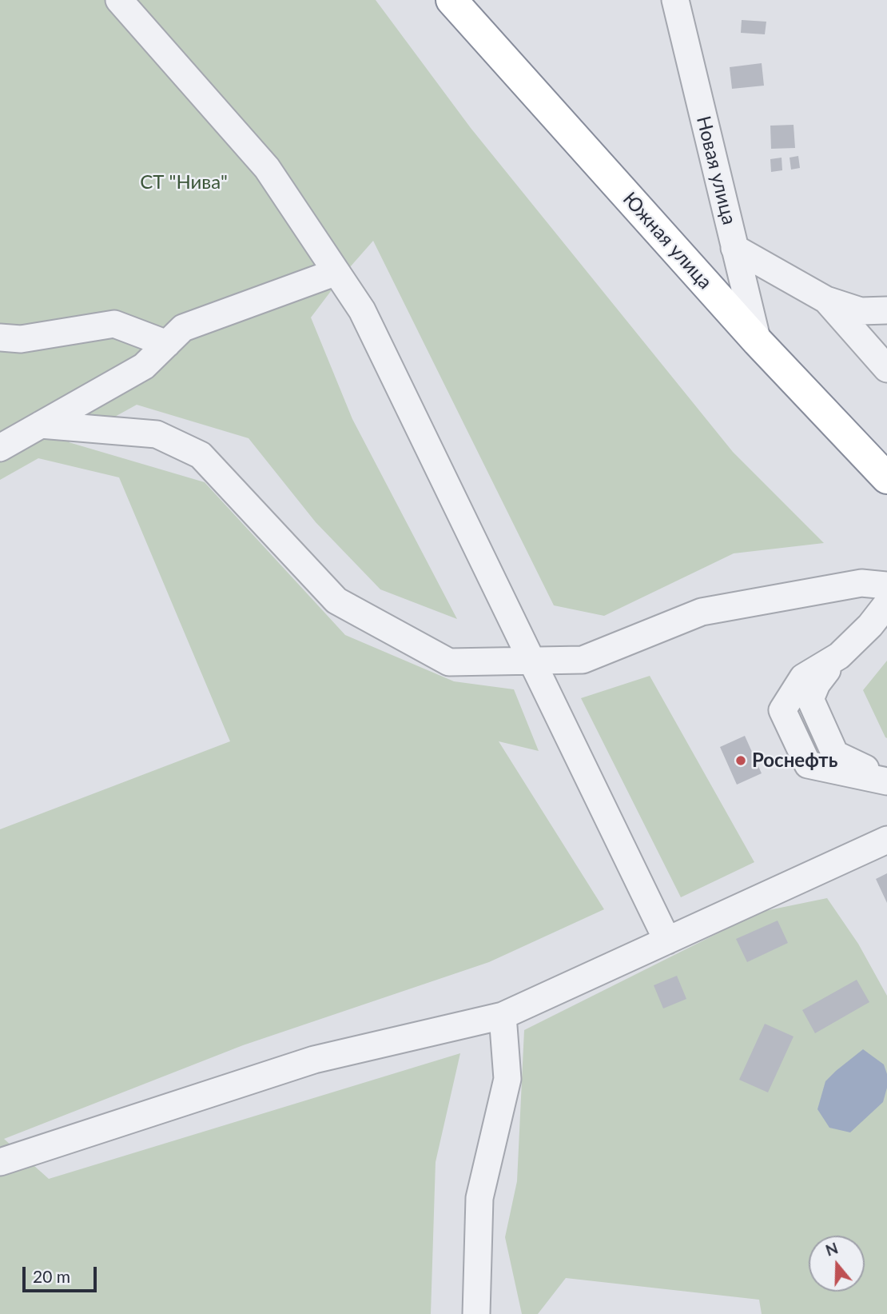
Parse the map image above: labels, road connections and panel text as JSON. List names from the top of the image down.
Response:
{
  "streets": {
    "highway": ["Южная улица"],
    "street": ["Новая улица"]
  },
  "crossings": [
    ["Новая улица", "Южная улица"]
  ],
  "parks": ["СТ \"Нива\""],
  "places": ["Роснефть"],
  "scale_bar": "20 m",
  "north": "top"
}
